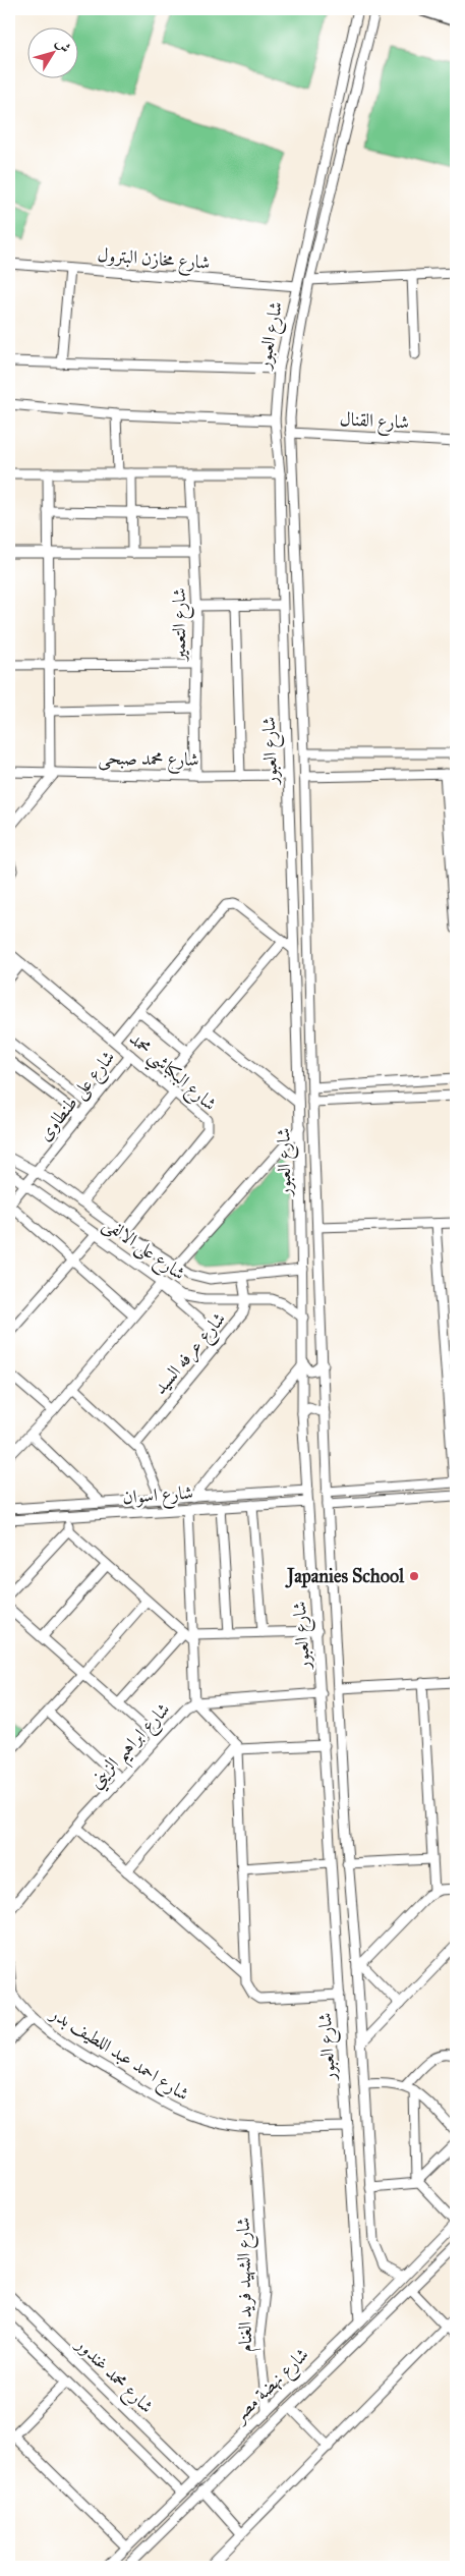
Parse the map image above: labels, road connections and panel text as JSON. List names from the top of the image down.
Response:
{
  "streets": {
    "street": [
      "شارع مخازن البترول",
      "شارع العبور",
      "شارع القنال",
      "شارع التعمير",
      "شارع محمد صبحى",
      "شارع البكباشي محمد",
      "شارع على طنطاوى",
      "شارع على الالفى",
      "شارع عرفه السيد",
      "شارع اسوان",
      "شارع ابراهيم الزيني",
      "شارع احمد عبد اللطيف بدر",
      "شارع الشهيد فريد الغنام",
      "شارع محمد غندور",
      "شارع نهضة مصر"
    ]
  },
  "crossings": [
    ["شارع مخازن البترول", "شارع العبور"],
    ["شارع العبور", "شارع القنال"],
    ["شارع العبور", "شارع محمد صبحى"],
    ["شارع العبور", "شارع على الالفى"],
    ["شارع العبور", "شارع اسوان"],
    ["شارع العبور", "شارع ابراهيم الزيني"],
    ["شارع العبور", "شارع احمد عبد اللطيف بدر"],
    ["شارع العبور", "شارع نهضة مصر"],
    ["شارع التعمير", "شارع محمد صبحى"],
    ["شارع البكباشي محمد", "شارع على طنطاوى"],
    ["شارع البكباشي محمد", "شارع على الالفى"],
    ["شارع على طنطاوى", "شارع على الالفى"],
    ["شارع على الالفى", "شارع عرفه السيد"],
    ["شارع احمد عبد اللطيف بدر", "شارع الشهيد فريد الغنام"],
    ["شارع الشهيد فريد الغنام", "شارع نهضة مصر"],
    ["شارع محمد غندور", "شارع نهضة مصر"]
  ],
  "places": ["Japanies School"],
  "north": "top right"
}
